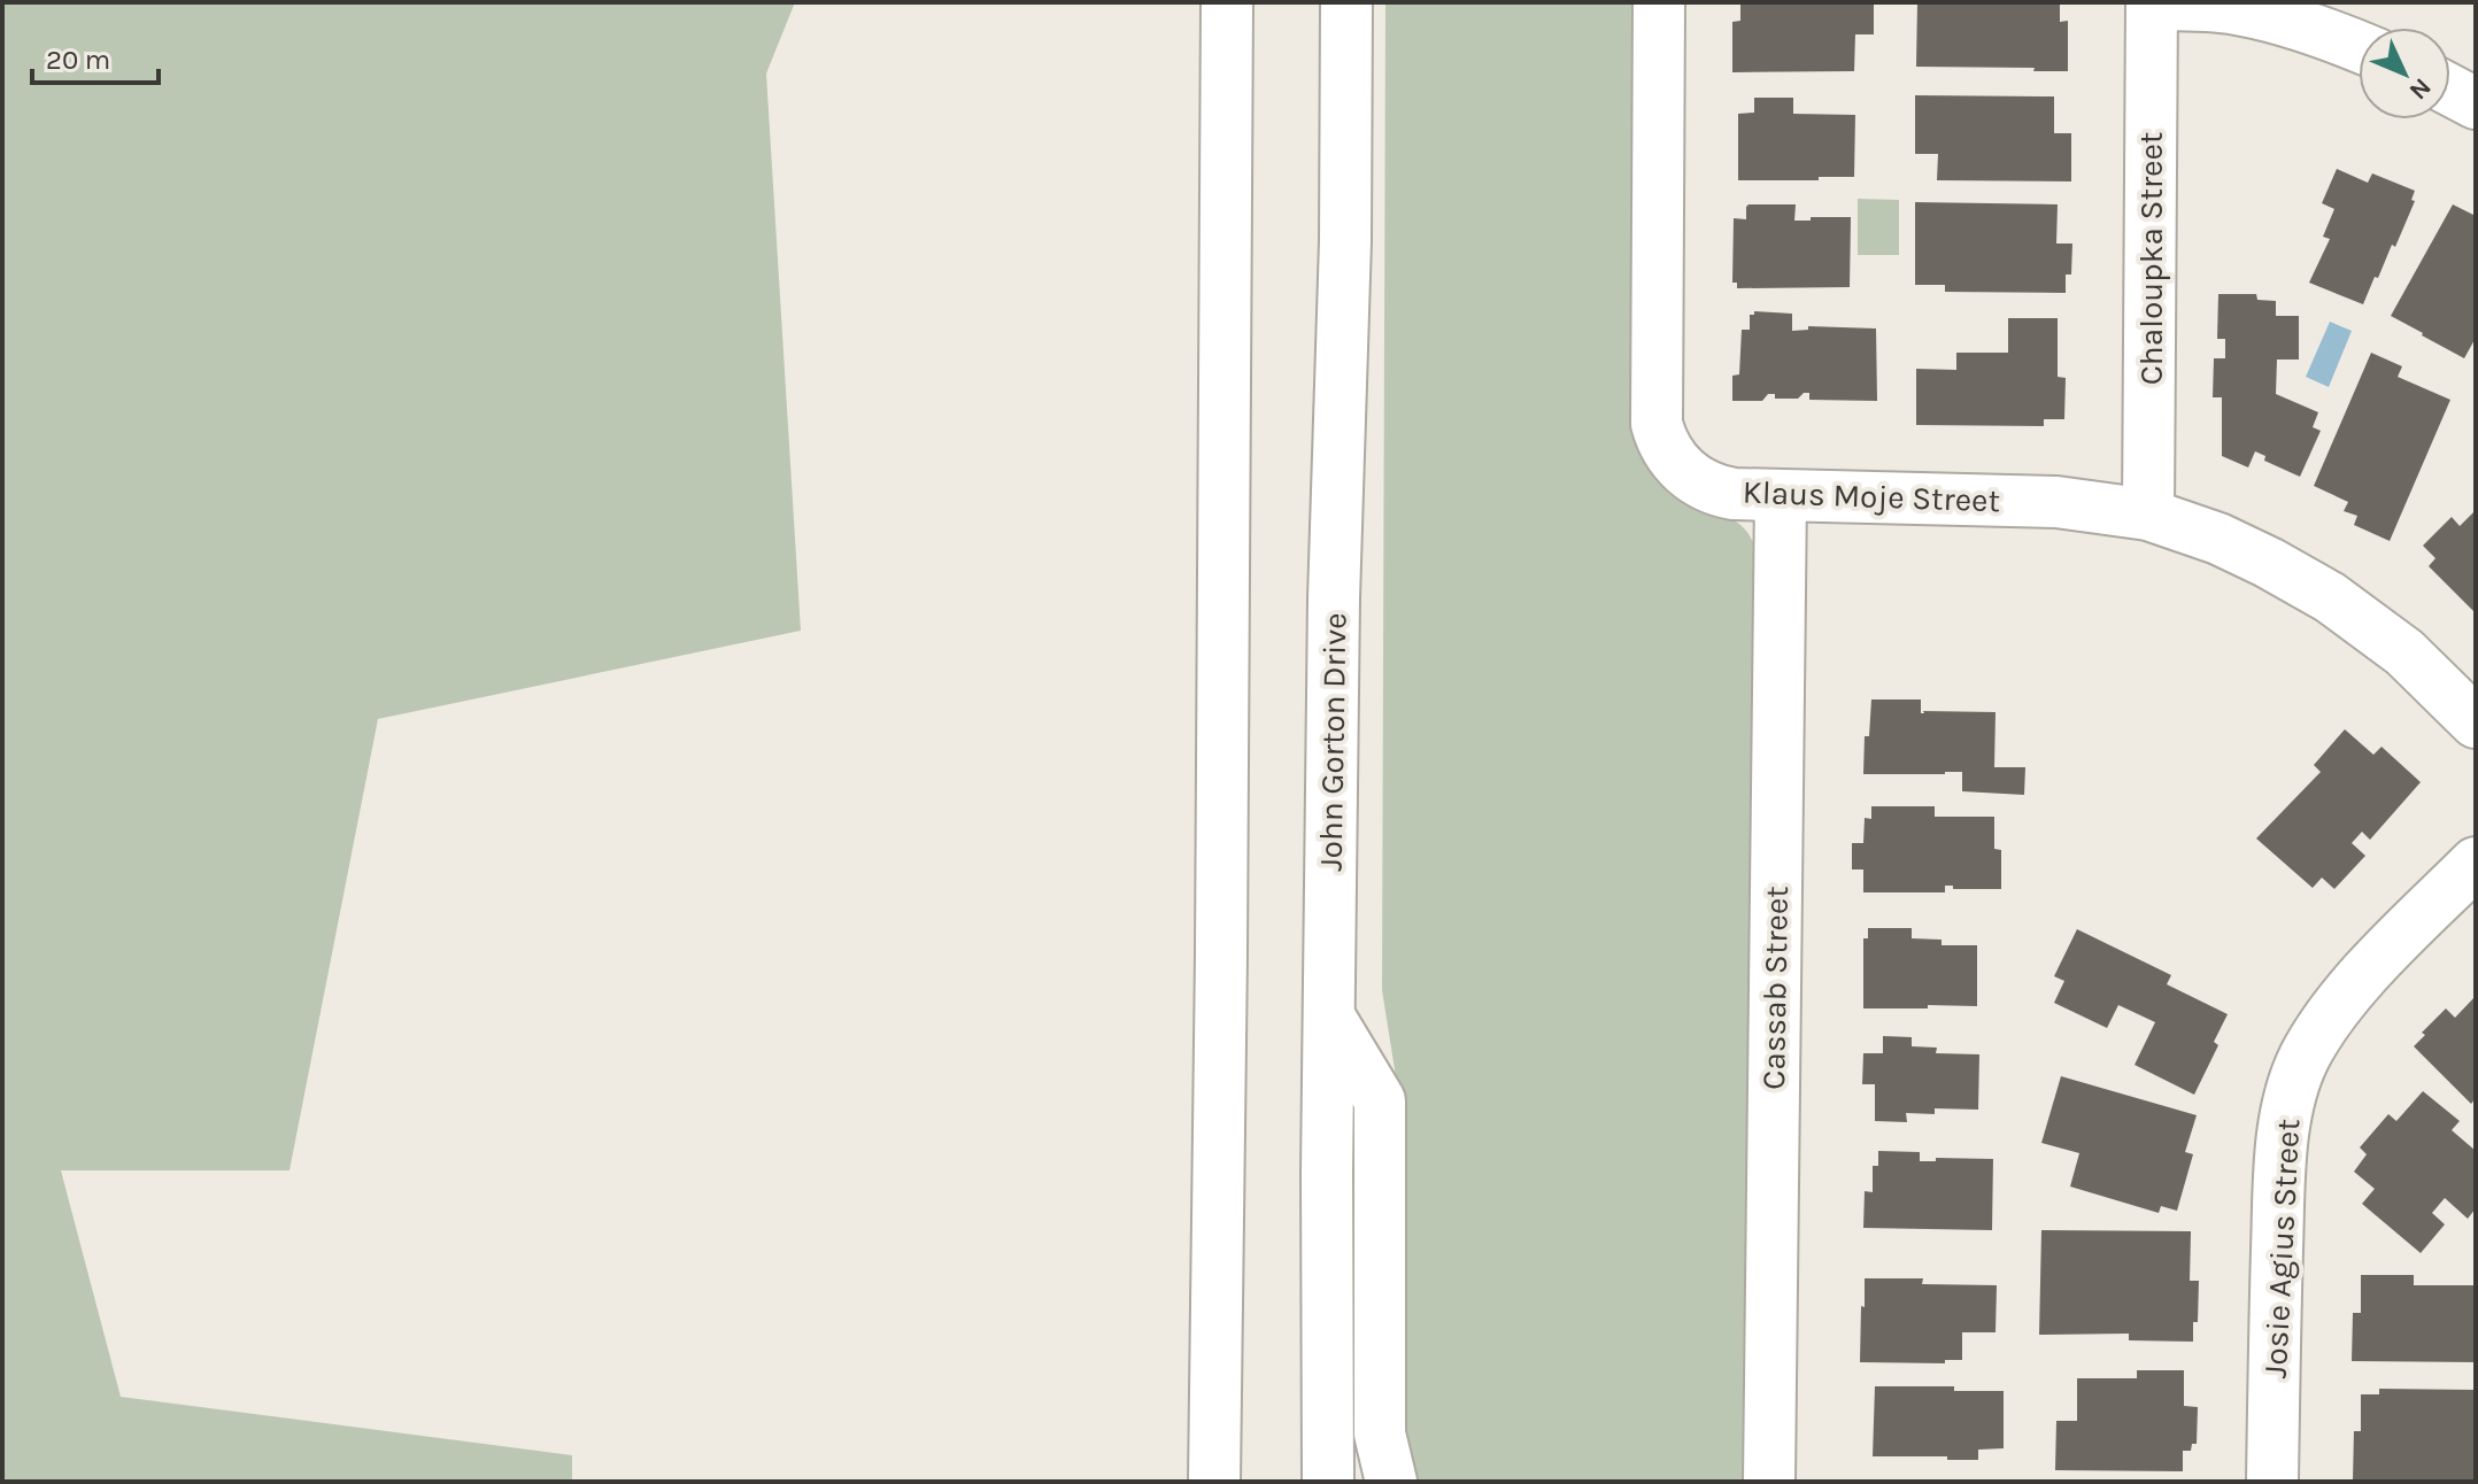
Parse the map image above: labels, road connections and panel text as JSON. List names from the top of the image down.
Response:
{
  "streets": {
    "street": [
      "Chaloupka Street",
      "Klaus Moje Street",
      "John Gorton Drive",
      "Cassab Street",
      "Josie Agius Street"
    ]
  },
  "crossings": [
    ["Chaloupka Street", "Klaus Moje Street"],
    ["Klaus Moje Street", "Cassab Street"]
  ],
  "scale_bar": "20 m",
  "north": "bottom right"
}
